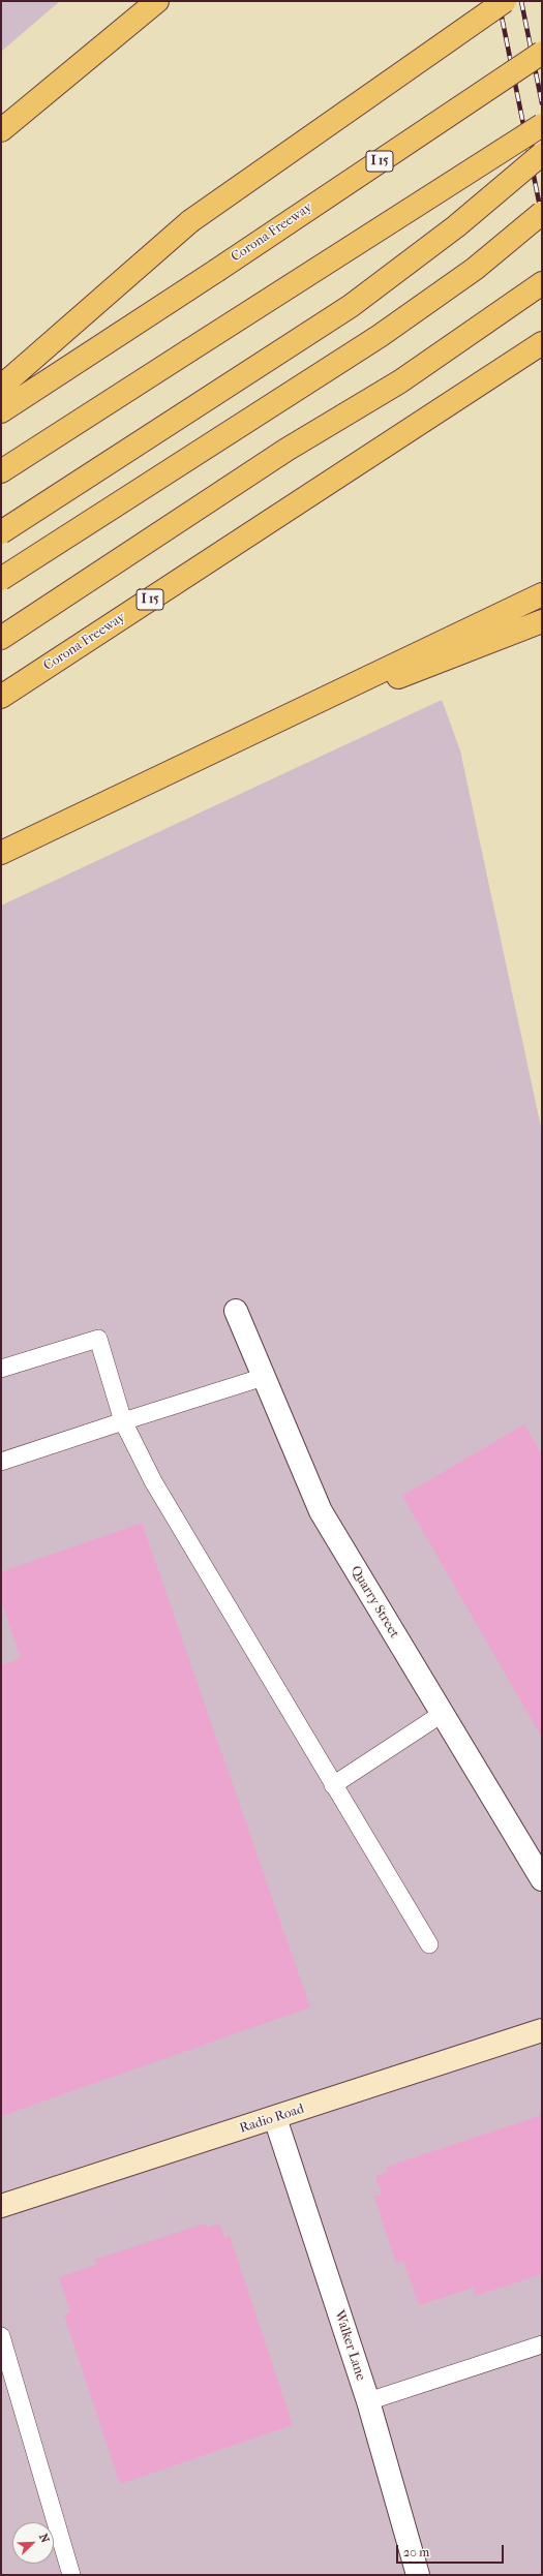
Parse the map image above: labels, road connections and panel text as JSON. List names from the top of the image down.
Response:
{
  "streets": {
    "highway": ["I 15", "Corona Freeway"],
    "street": ["Quarry Street", "Radio Road", "Walker Lane"]
  },
  "crossings": [
    ["Radio Road", "Walker Lane"]
  ],
  "scale_bar": "20 m",
  "north": "top right"
}
